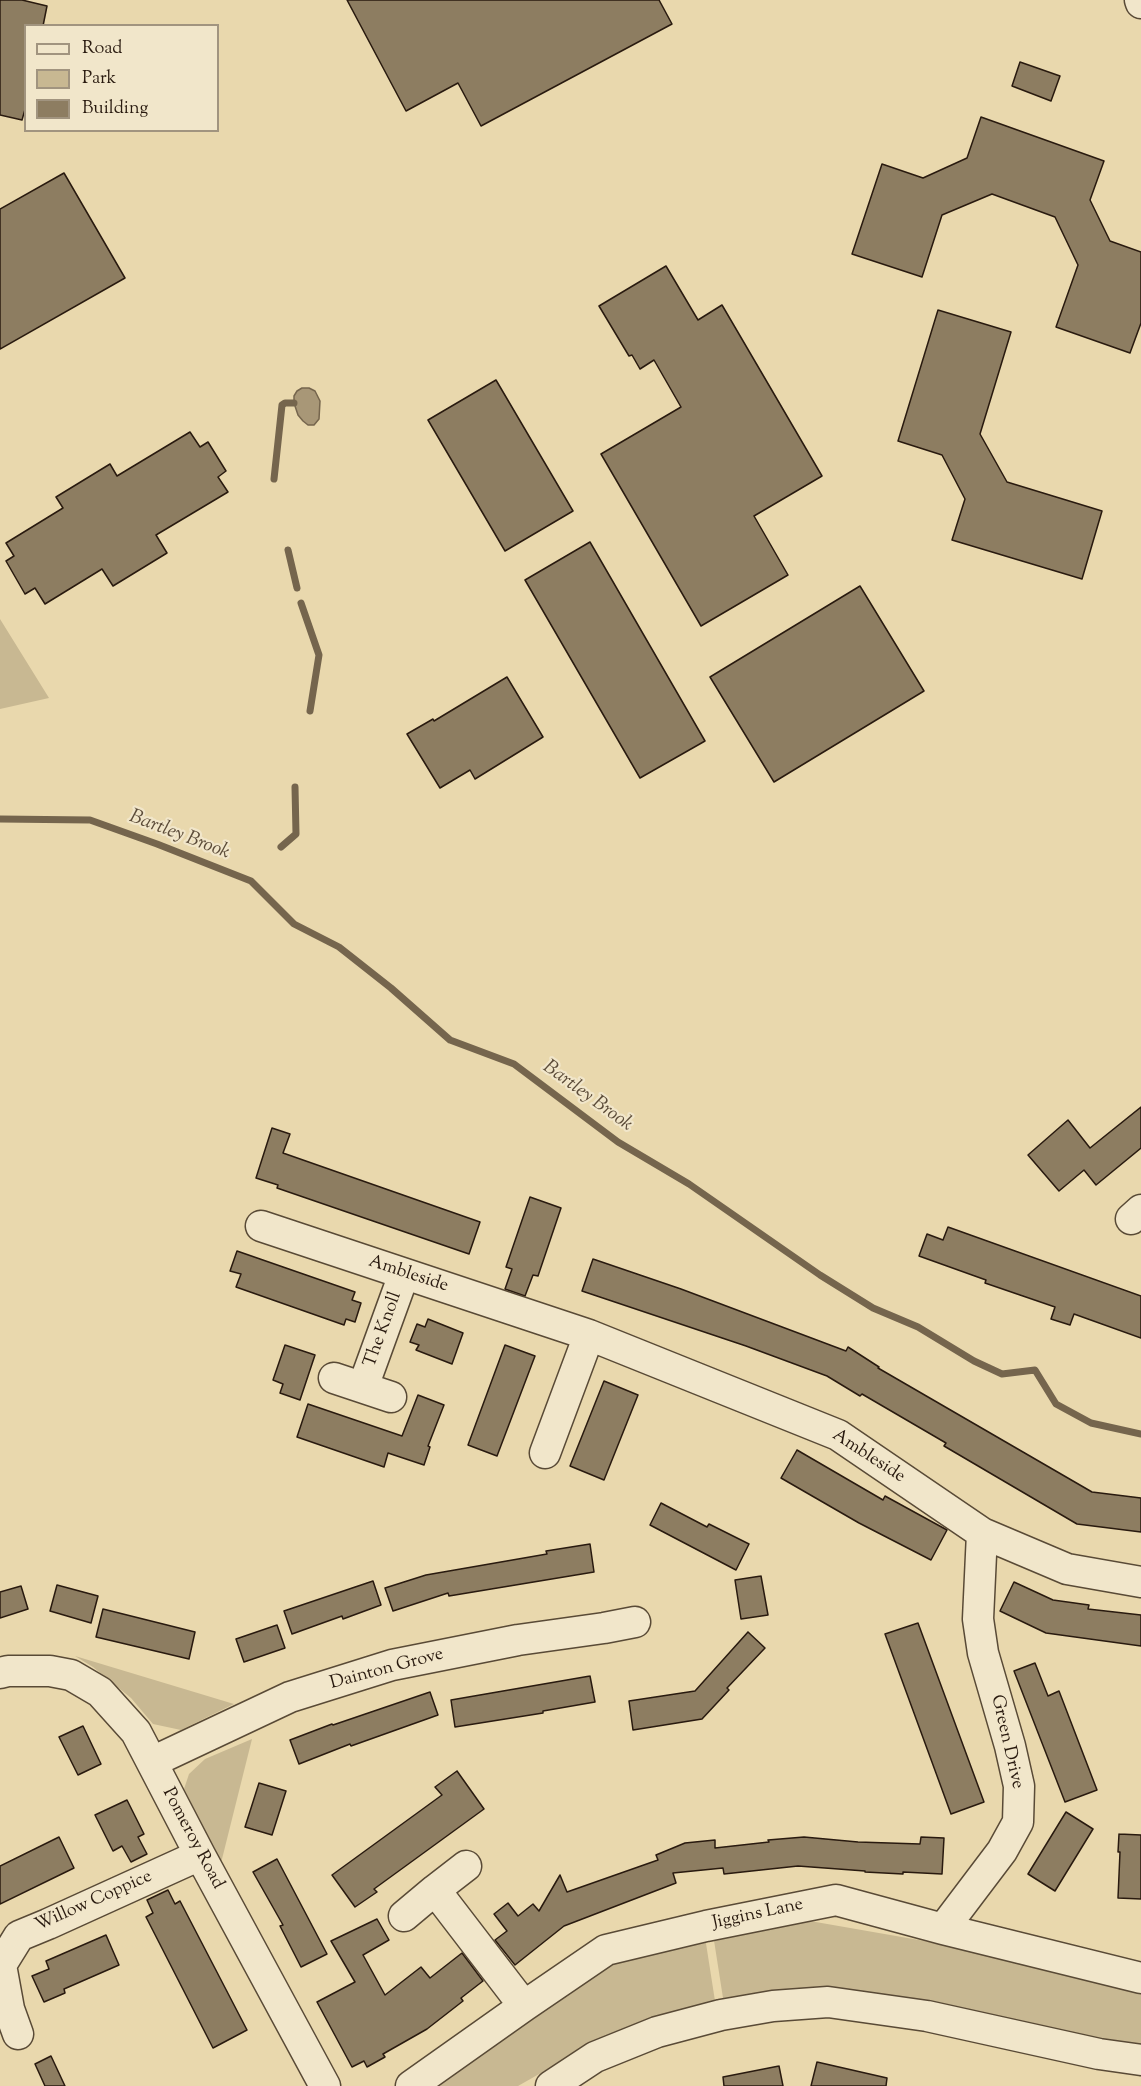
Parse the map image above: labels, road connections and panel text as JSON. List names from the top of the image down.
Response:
{
  "streets": {
    "street": [
      "Ambleside",
      "The Knoll",
      "Dainton Grove",
      "Green Drive",
      "Pomeroy Road",
      "Willow Coppice",
      "Jiggins Lane"
    ]
  },
  "crossings": [
    ["Ambleside", "The Knoll"],
    ["Ambleside", "Green Drive"],
    ["Dainton Grove", "Pomeroy Road"],
    ["Green Drive", "Jiggins Lane"],
    ["Pomeroy Road", "Willow Coppice"]
  ],
  "water": ["Bartley Brook"],
  "legend": ["Road", "Park", "Building"]
}
